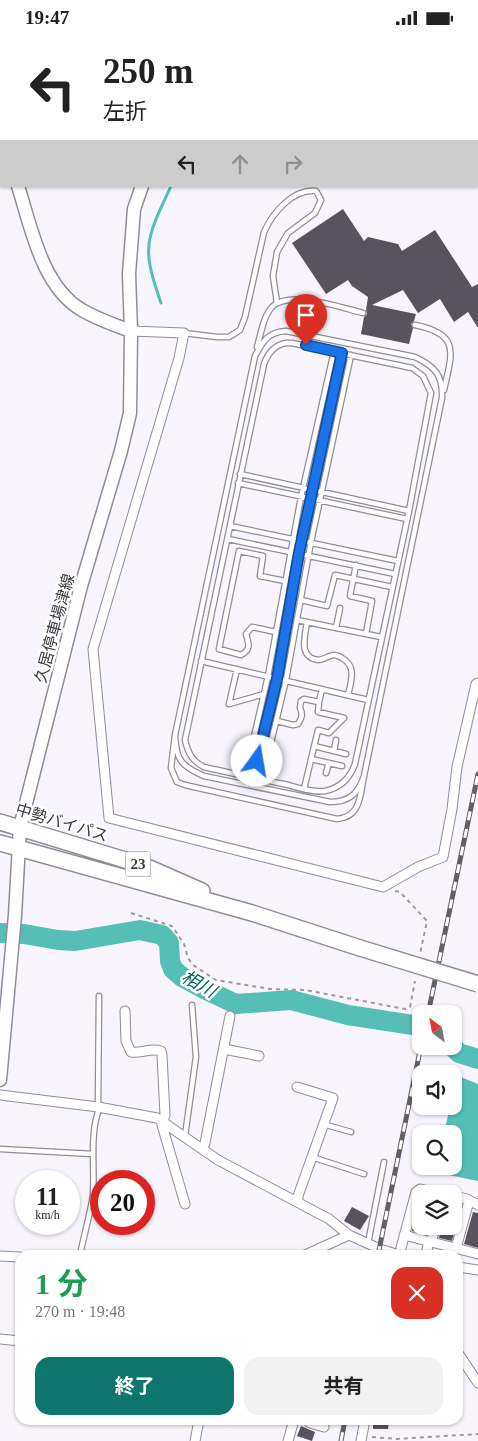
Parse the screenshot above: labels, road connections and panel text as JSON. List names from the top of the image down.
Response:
{
  "streets": {
    "highway": ["中勢バイパス", "23"],
    "main road": ["久居停車場津線"]
  },
  "crossings": [
    ["久居停車場津線", "中勢バイパス"]
  ],
  "water": ["相川"],
  "north": "top left",
  "page": {
    "status": "19:47",
    "turn": ["250 m", "左折"],
    "speed": "11 km/h",
    "limit": "20",
    "heading": ["1 分", "270 m · 19:48"],
    "buttons": ["終了", "共有"]
  }
}
